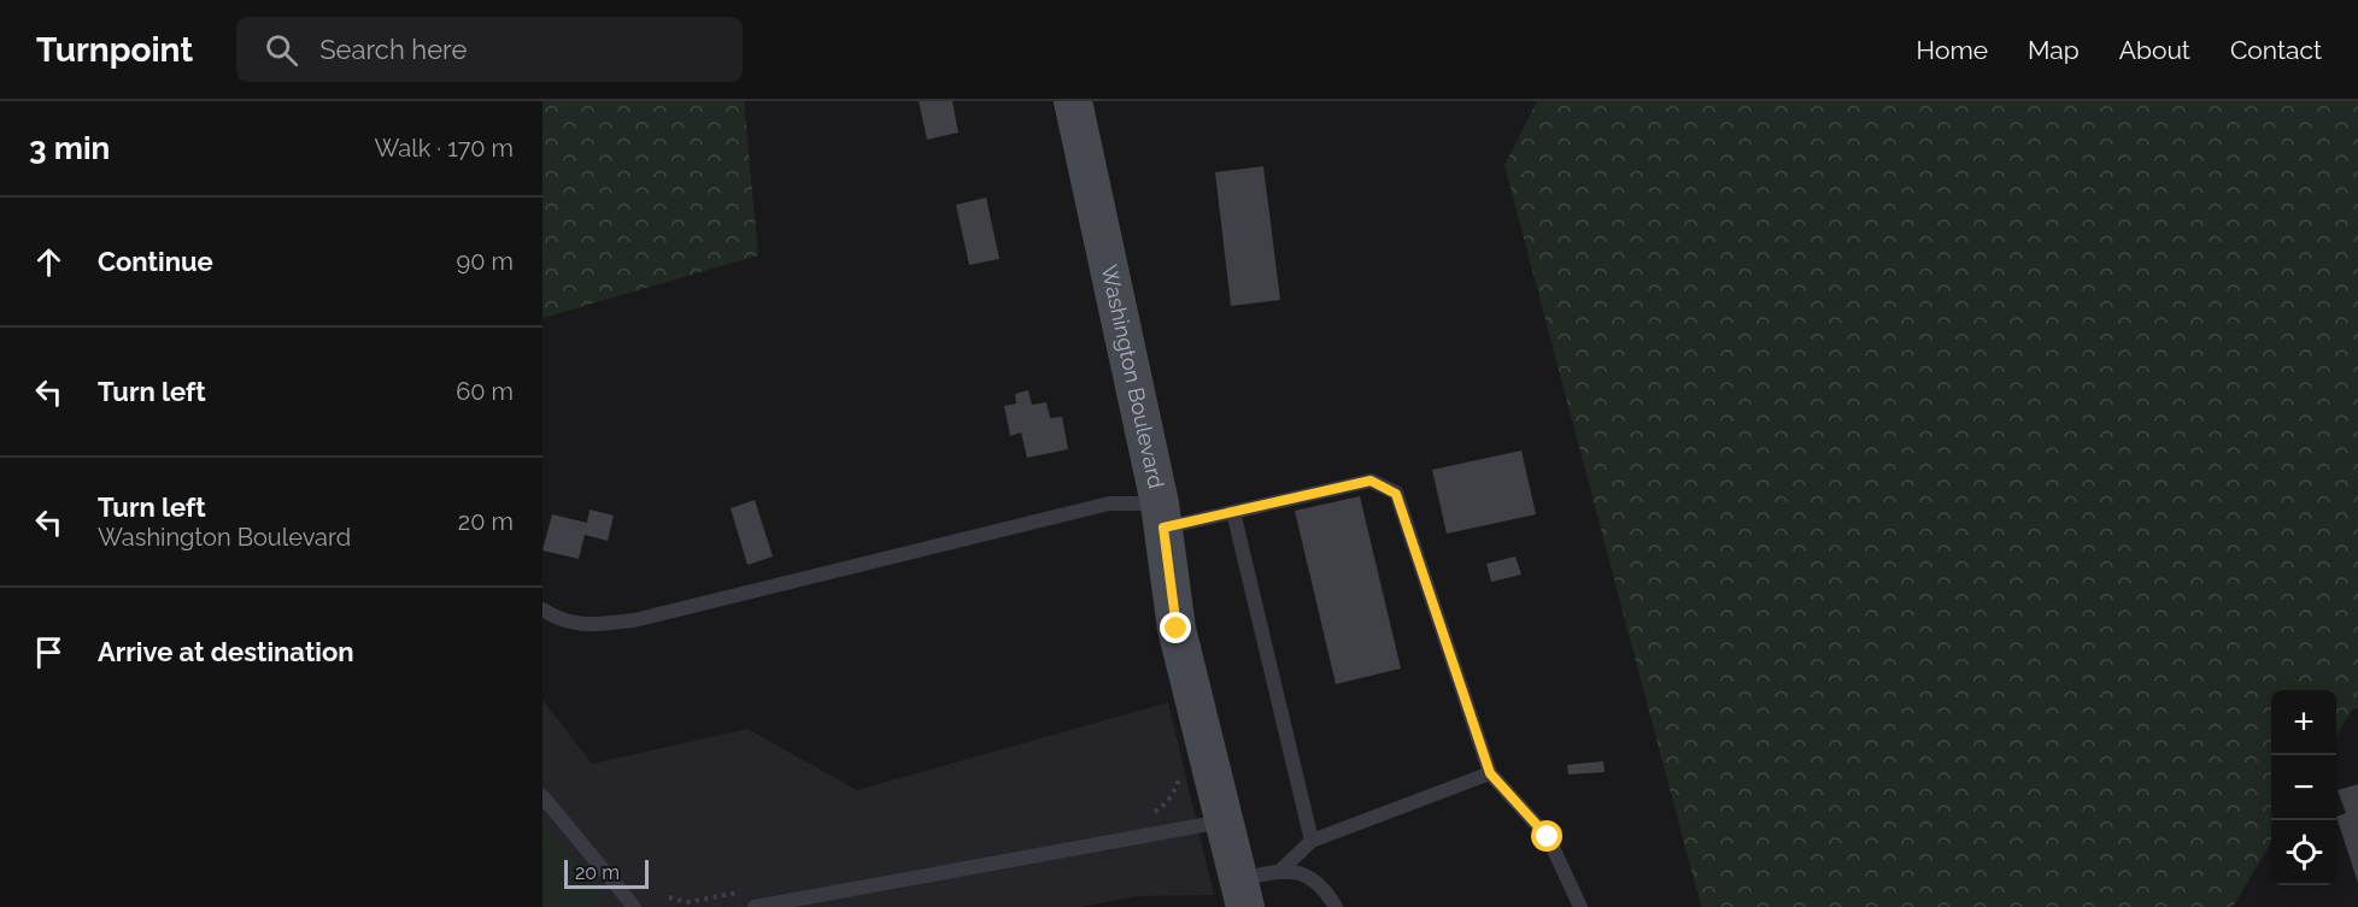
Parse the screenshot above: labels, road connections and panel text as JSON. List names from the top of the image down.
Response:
{
  "streets": {
    "street": ["Washington Boulevard"]
  },
  "scale_bar": "20 m",
  "page": {
    "header": "Turnpoint",
    "search": "Search here",
    "nav": [
      "Home",
      "Map",
      "About",
      "Contact"
    ],
    "heading": ["3 min", "Walk · 170 m"],
    "list": [
      ["Continue", "90 m"],
      ["Turn left", "60 m"],
      ["Turn left", "Washington Boulevard", "20 m"],
      "Arrive at destination"
    ],
    "map_buttons": ["+", "−"],
    "scale": "20 m"
  }
}
